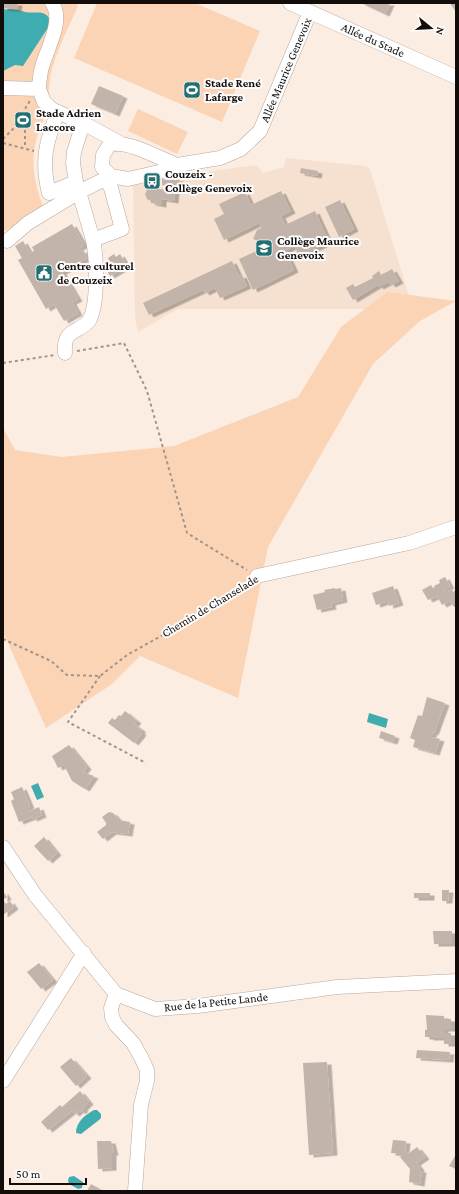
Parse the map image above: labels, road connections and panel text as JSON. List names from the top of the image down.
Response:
{
  "streets": {
    "street": [
      "Allée du Stade",
      "Allée Maurice Genevoix",
      "Chemin de Chanselade",
      "Rue de la Petite Lande"
    ]
  },
  "crossings": [
    ["Allée du Stade", "Allée Maurice Genevoix"]
  ],
  "places": {
    "sports": ["Stade René Lafarge", "Stade Adrien Laccore"],
    "bus stop": ["Couzeix - Collège Genevoix"],
    "school or university": ["Collège Maurice Genevoix"],
    "public building": ["Centre culturel de Couzeix"]
  },
  "scale_bar": "50 m",
  "north": "right"
}
